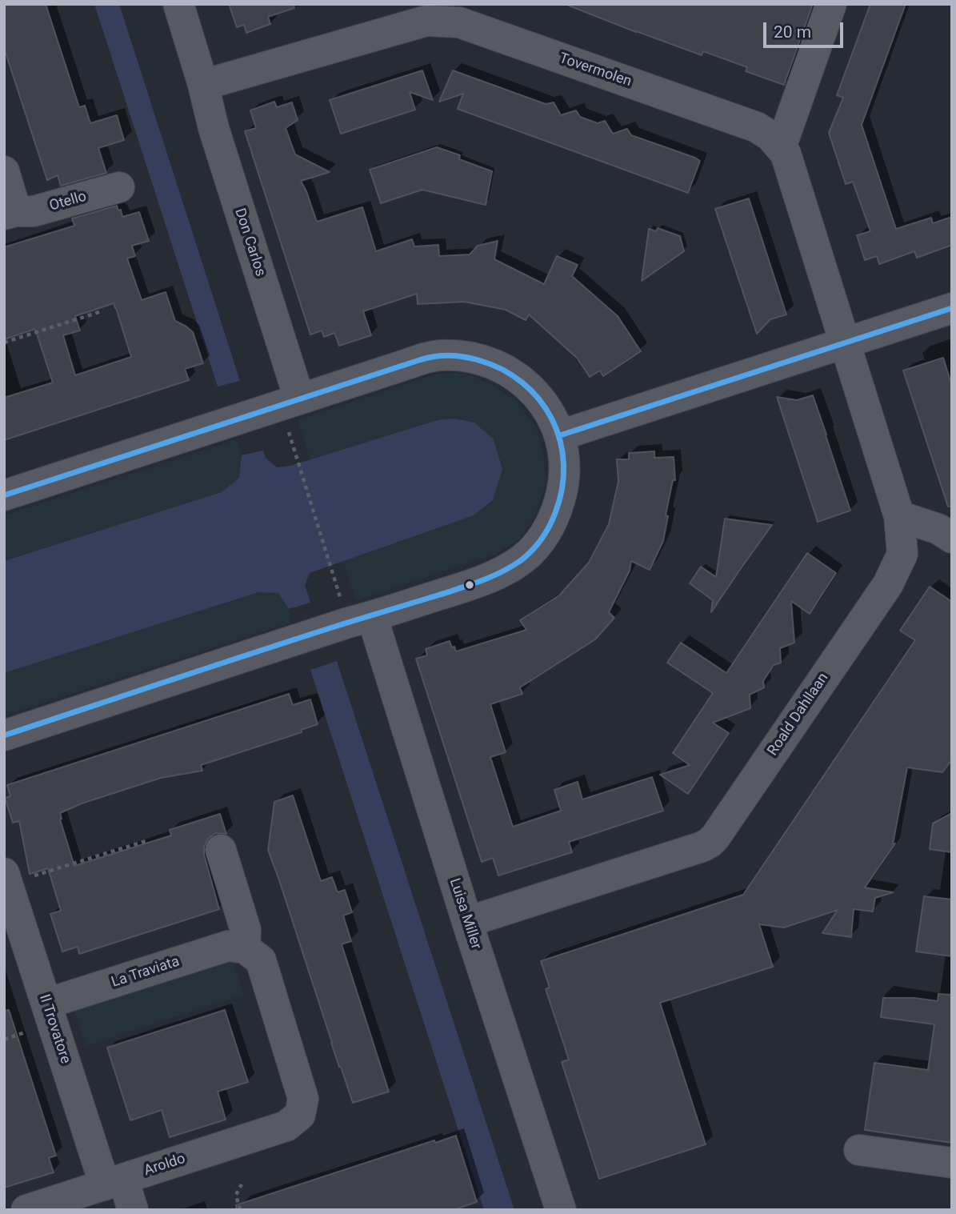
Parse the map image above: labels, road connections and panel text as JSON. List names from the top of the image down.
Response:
{
  "streets": {
    "street": [
      "Tovermolen",
      "Otello",
      "Don Carlos",
      "Roald Dahllaan",
      "Luisa Miller",
      "La Traviata",
      "Il Trovatore",
      "Aroldo"
    ]
  },
  "crossings": [
    ["Tovermolen", "Don Carlos"],
    ["Tovermolen", "Roald Dahllaan"],
    ["Roald Dahllaan", "Luisa Miller"],
    ["La Traviata", "Il Trovatore"],
    ["La Traviata", "Aroldo"],
    ["Il Trovatore", "Aroldo"]
  ],
  "scale_bar": "20 m"
}
